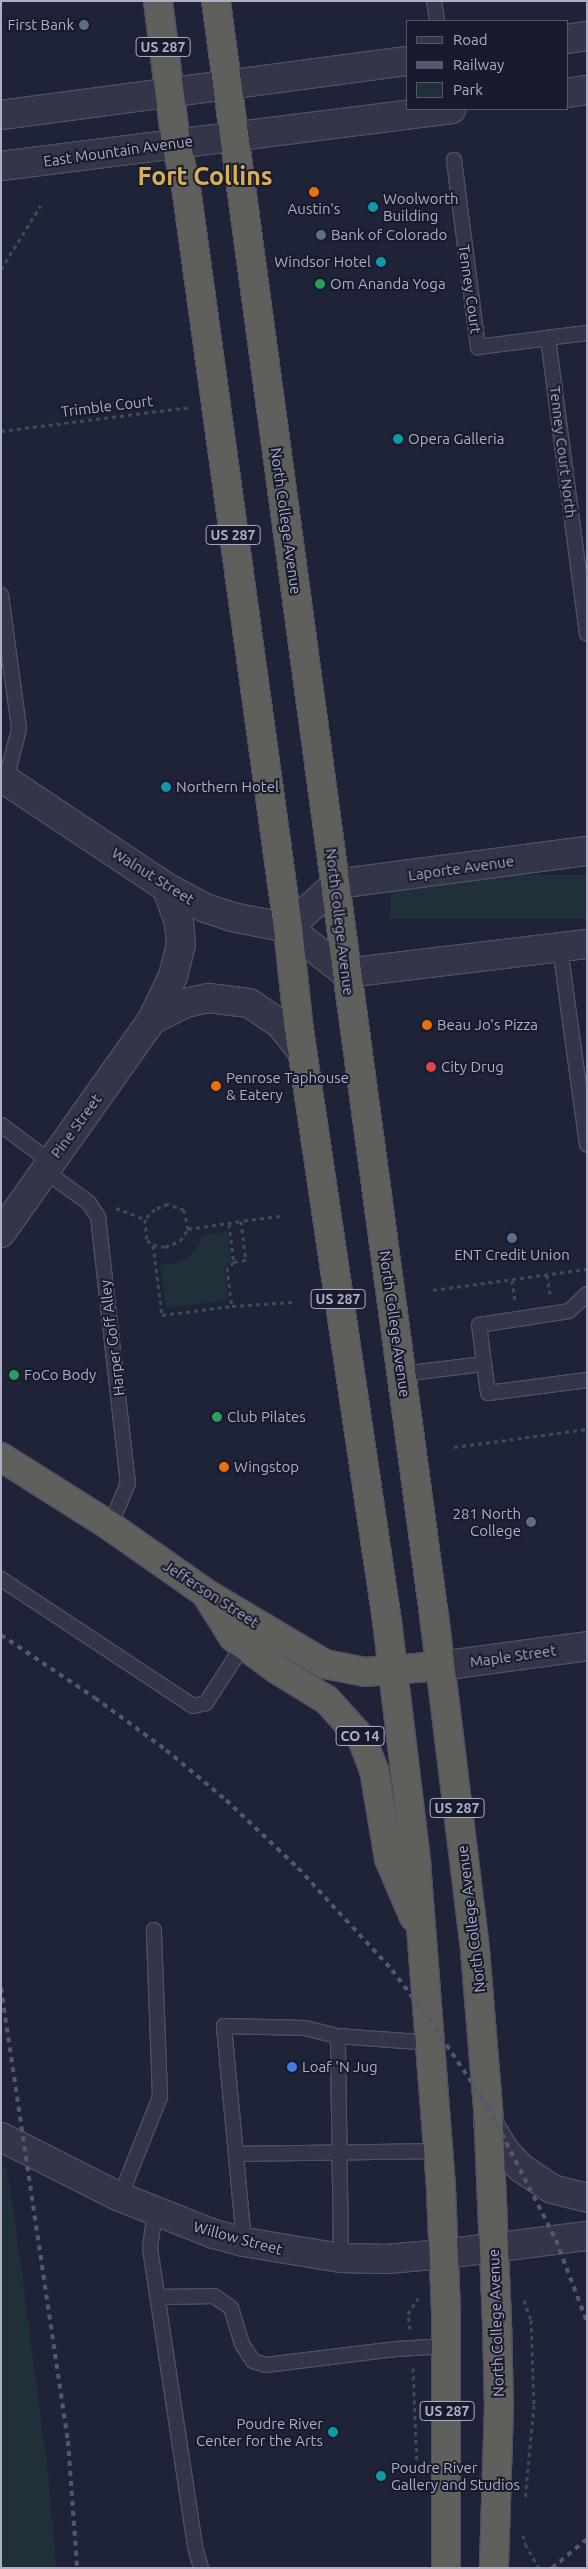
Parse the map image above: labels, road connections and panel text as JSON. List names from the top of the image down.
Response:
{
  "streets": {
    "highway": [
      "US 287",
      "North College Avenue",
      "Jefferson Street",
      "CO 14"
    ],
    "street": [
      "East Mountain Avenue",
      "Laporte Avenue",
      "Walnut Street",
      "Pine Street",
      "Maple Street",
      "Willow Street"
    ],
    "lane": ["Tenney Court", "Tenney Court North", "Harper Goff Alley"],
    "path": ["Trimble Court"]
  },
  "crossings": [
    ["US 287", "East Mountain Avenue"],
    ["US 287", "Trimble Court"],
    ["US 287", "North College Avenue"],
    ["US 287", "Walnut Street"],
    ["US 287", "Pine Street"],
    ["US 287", "Jefferson Street"],
    ["US 287", "CO 14"],
    ["US 287", "Willow Street"],
    ["East Mountain Avenue", "North College Avenue"],
    ["Tenney Court", "Tenney Court North"],
    ["North College Avenue", "Laporte Avenue"],
    ["North College Avenue", "Jefferson Street"],
    ["North College Avenue", "Maple Street"],
    ["North College Avenue", "Willow Street"],
    ["Walnut Street", "Pine Street"],
    ["Pine Street", "Harper Goff Alley"],
    ["Harper Goff Alley", "Jefferson Street"],
    ["Jefferson Street", "Maple Street"],
    ["Jefferson Street", "CO 14"]
  ],
  "districts": ["Fort Collins"],
  "places": [
    "First Bank",
    "Austin's",
    "Woolworth Building",
    "Bank of Colorado",
    "Windsor Hotel",
    "Om Ananda Yoga",
    "Opera Galleria",
    "Northern Hotel",
    "Beau Jo's Pizza",
    "City Drug",
    "Penrose Taphouse & Eatery",
    "ENT Credit Union",
    "FoCo Body",
    "Club Pilates",
    "Wingstop",
    "281 North College",
    "Loaf 'N Jug",
    "Poudre River Center for the Arts",
    "Poudre River Gallery and Studios"
  ],
  "legend": ["Road", "Railway", "Park"]
}
